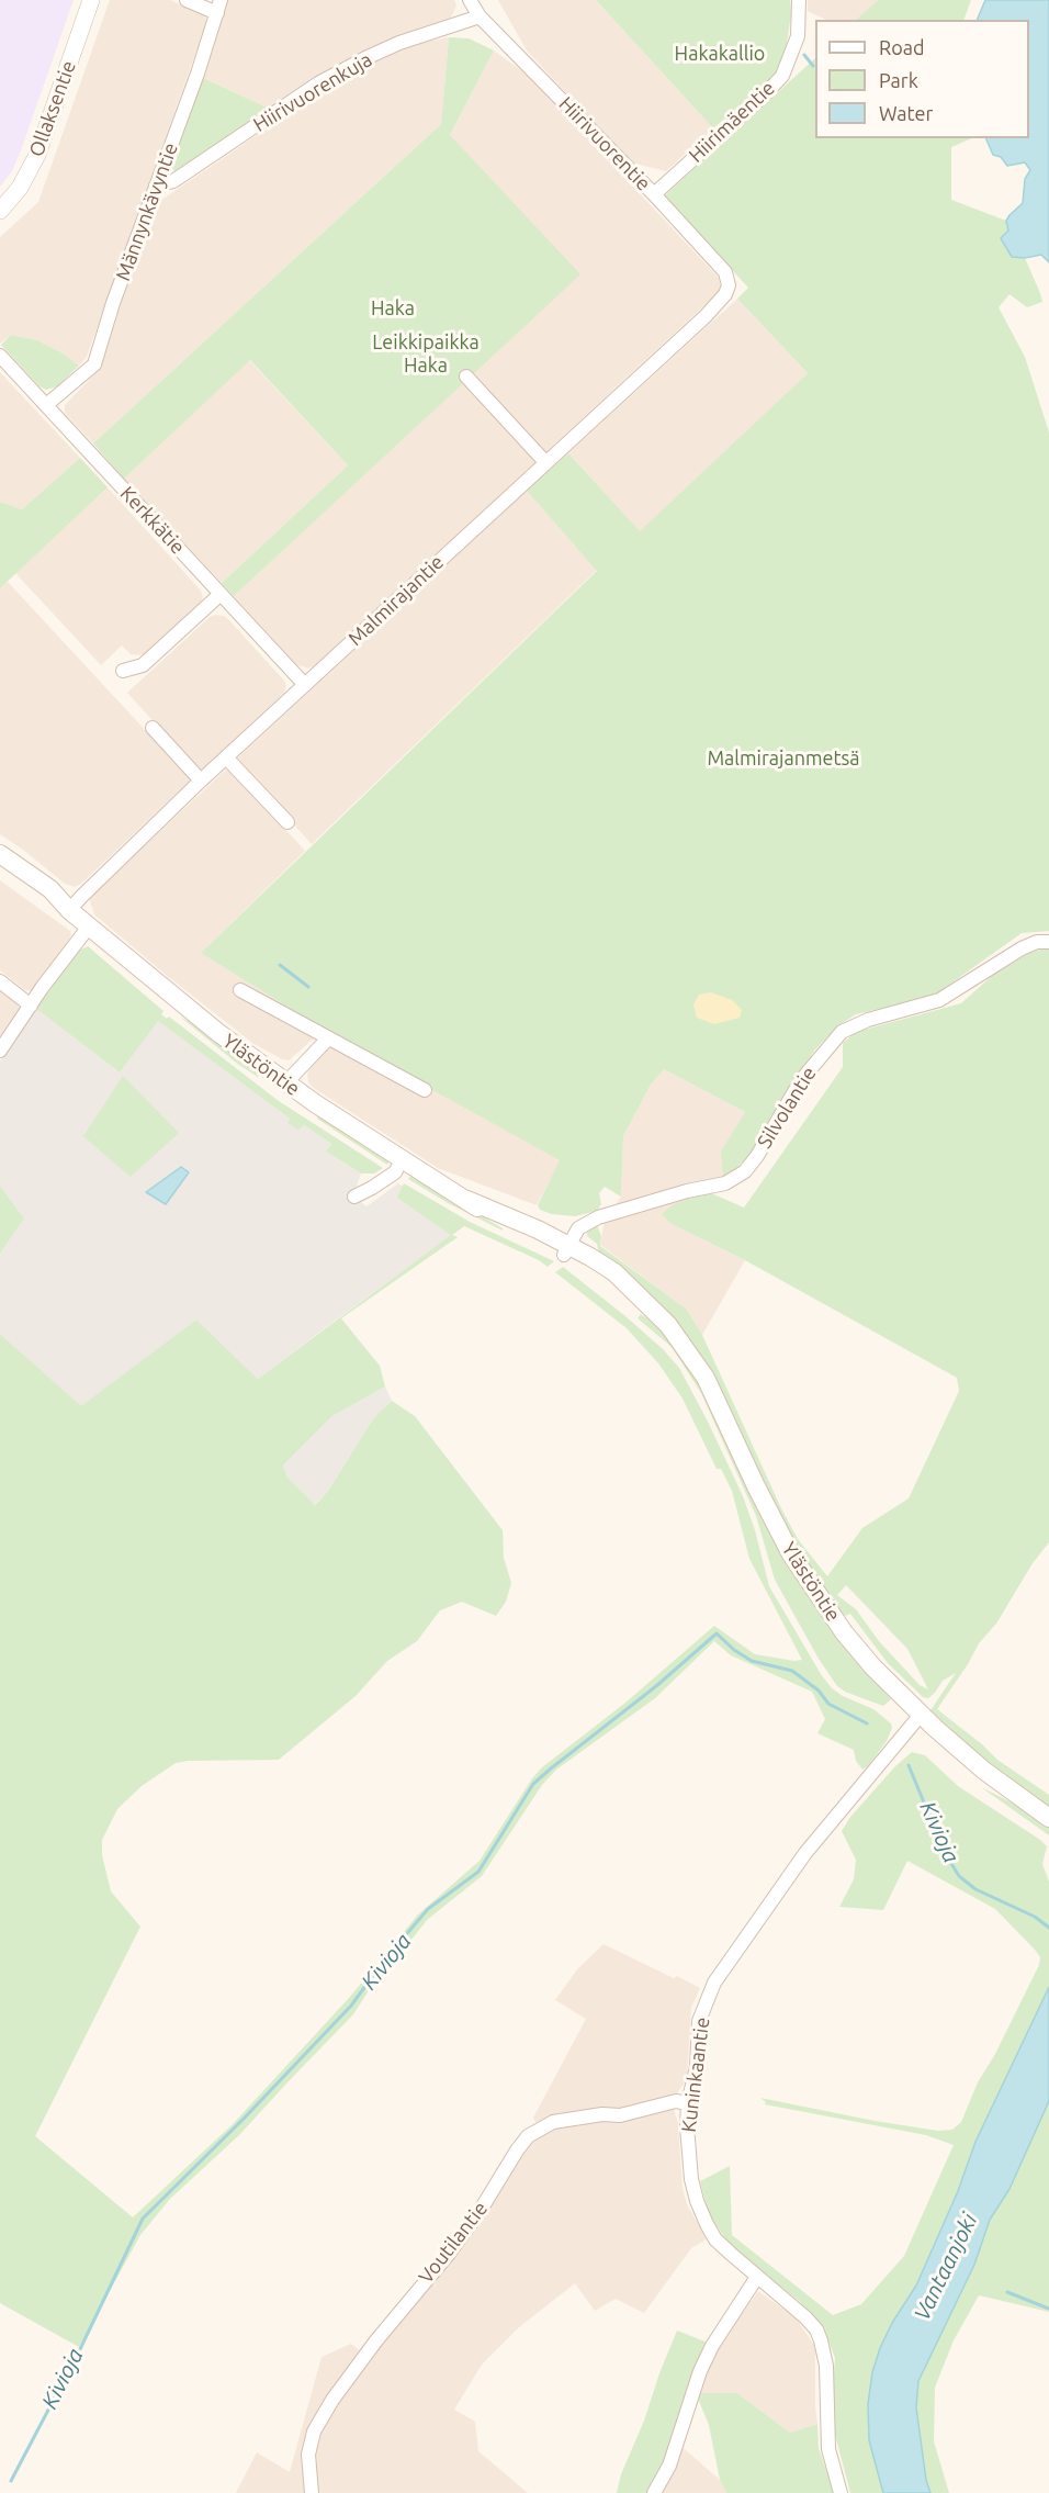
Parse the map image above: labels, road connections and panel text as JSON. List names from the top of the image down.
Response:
{
  "streets": {
    "main road": ["Ylästöntie"],
    "street": [
      "Hiirivuorenkuja",
      "Ollaksentie",
      "Hiirimäentie",
      "Hiirivuorentie",
      "Männynkävyntie",
      "Kerkkätie",
      "Malmirajantie",
      "Silvolantie",
      "Kuninkaantie",
      "Voutilantie"
    ]
  },
  "crossings": [
    ["Hiirivuorenkuja", "Hiirivuorentie"],
    ["Hiirivuorenkuja", "Männynkävyntie"],
    ["Hiirimäentie", "Hiirivuorentie"],
    ["Hiirivuorentie", "Malmirajantie"],
    ["Männynkävyntie", "Kerkkätie"],
    ["Kerkkätie", "Malmirajantie"],
    ["Malmirajantie", "Ylästöntie"],
    ["Ylästöntie", "Silvolantie"],
    ["Ylästöntie", "Kuninkaantie"],
    ["Kuninkaantie", "Voutilantie"]
  ],
  "water": ["Kivioja", "Vantaanjoki"],
  "parks": [
    "Hakakallio",
    "Haka",
    "Leikkipaikka Haka",
    "Malmirajanmetsä"
  ],
  "legend": ["Road", "Park", "Water"]
}
